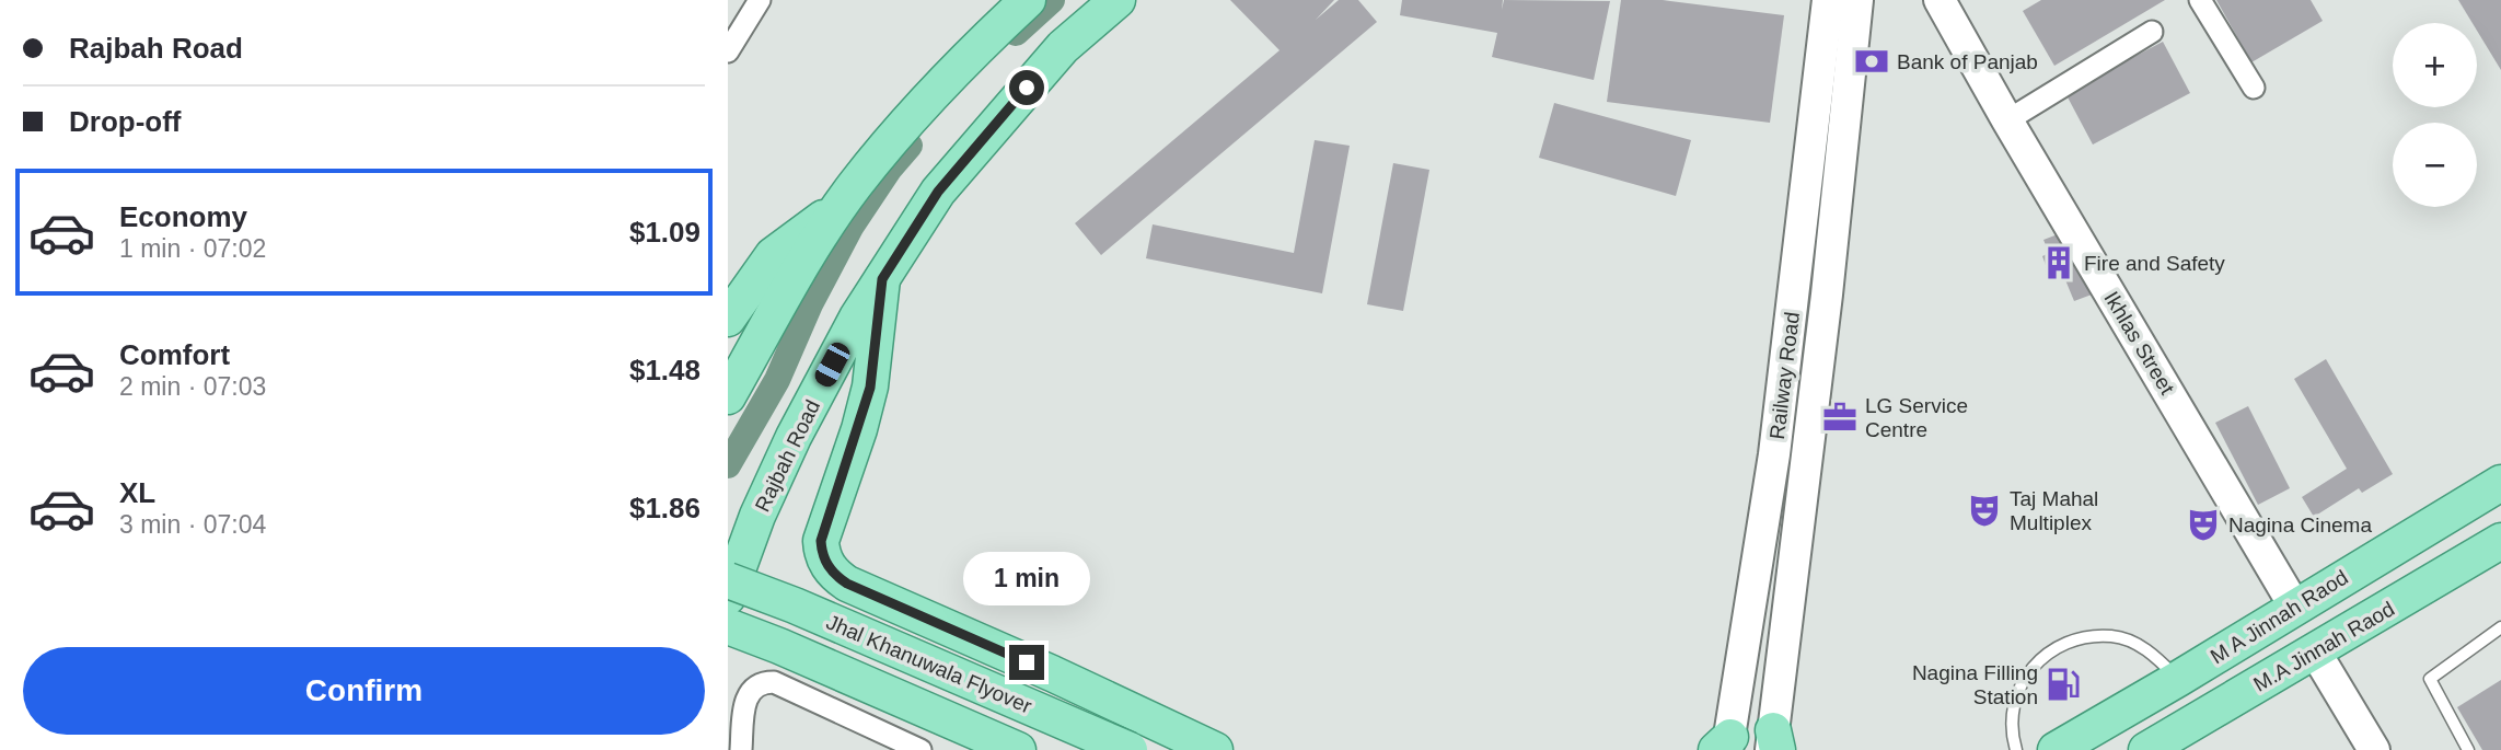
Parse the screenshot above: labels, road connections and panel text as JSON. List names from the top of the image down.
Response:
{
  "streets": {
    "main road": [
      "Ikhlas Street",
      "Railway Road",
      "Rajbah Road",
      "M A Jinnah Raod",
      "M.A Jinnah Raod",
      "Jhal Khanuwala Flyover"
    ]
  },
  "crossings": [
    ["Ikhlas Street", "M A Jinnah Raod"]
  ],
  "places": {
    "bank": ["Bank of Panjab"],
    "building": ["Fire and Safety"],
    "office": ["LG Service Centre"],
    "theatre": ["Taj Mahal Multiplex", "Nagina Cinema"],
    "fuel station": ["Nagina Filling Station"]
  },
  "page": {
    "banner": ["Rajbah Road", "Drop-off"],
    "map_buttons": ["+", "−"],
    "list": [
      {
        "name": "Economy",
        "note": "1 min · 07:02",
        "value": "$1.09"
      },
      {
        "name": "Comfort",
        "note": "2 min · 07:03",
        "value": "$1.48"
      },
      {
        "name": "XL",
        "note": "3 min · 07:04",
        "value": "$1.86"
      }
    ],
    "bubble": "1 min",
    "buttons": "Confirm"
  }
}
